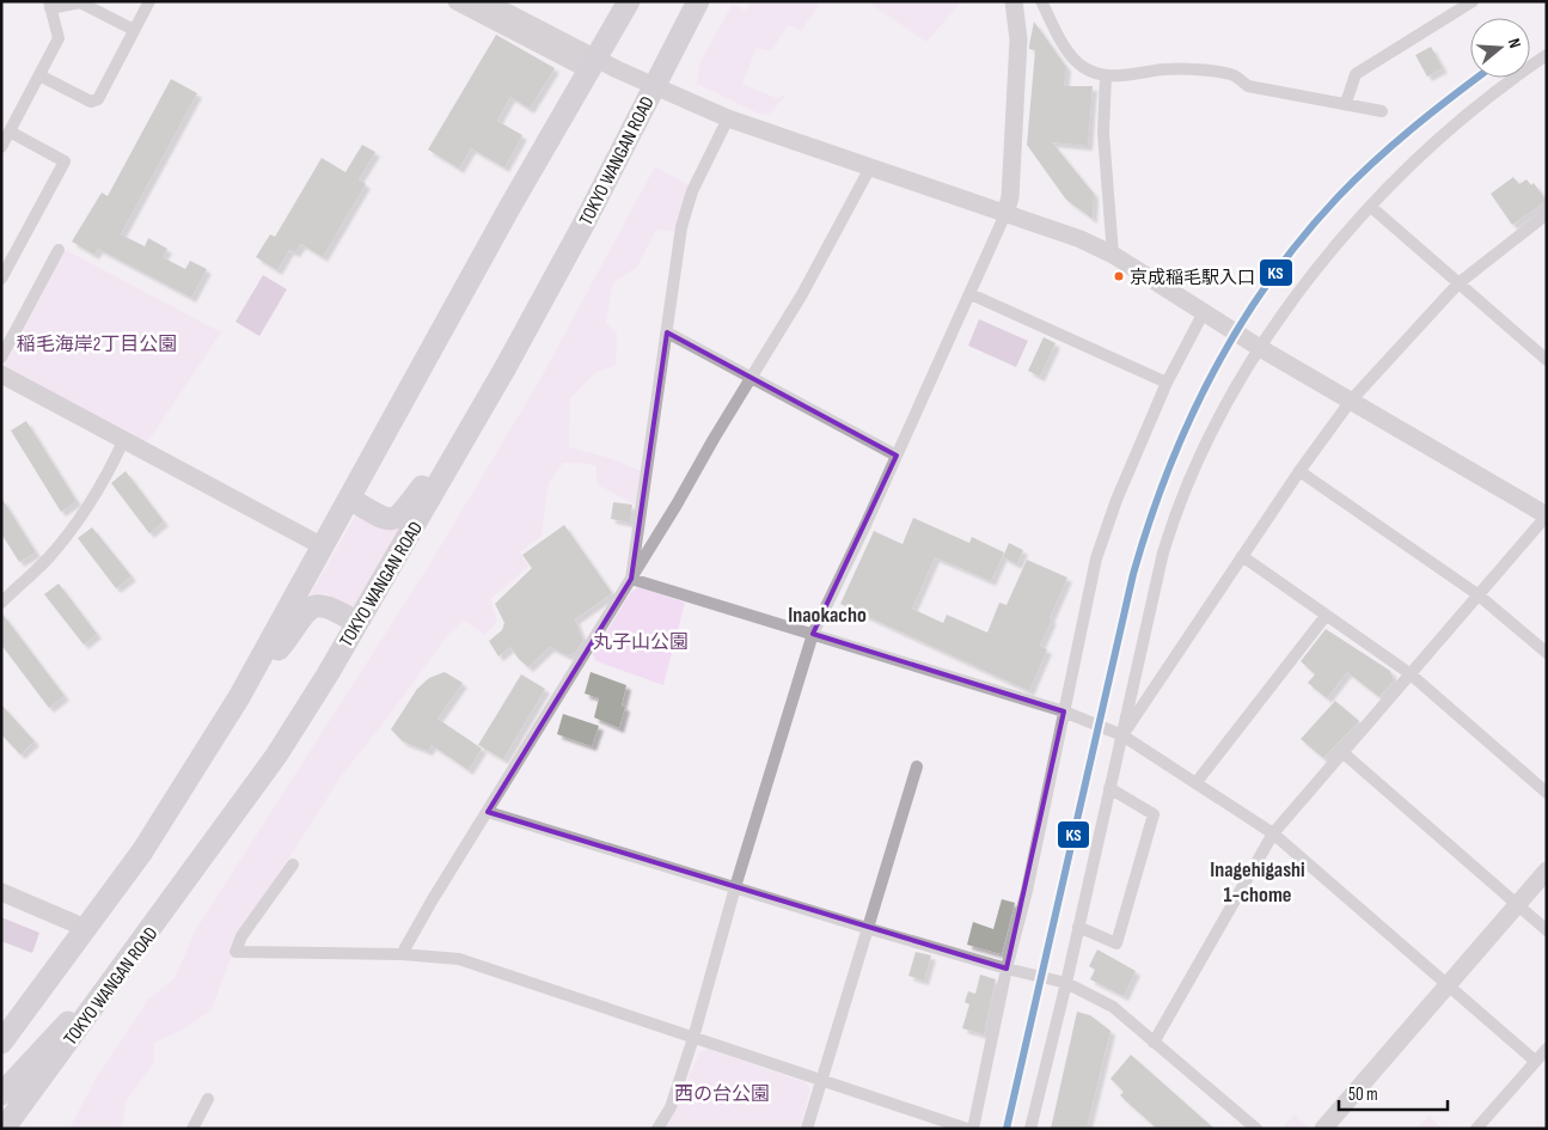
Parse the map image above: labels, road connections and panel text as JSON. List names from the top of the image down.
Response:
{
  "streets": {
    "highway": ["TOKYO WANGAN ROAD"]
  },
  "districts": ["Inaokacho", "Inagehigashi 1-chome"],
  "parks": ["稲毛海岸2丁目公園", "丸子山公園", "西の台公園"],
  "places": ["京成稲毛駅入口"],
  "lines": ["transit line KS"],
  "scale_bar": "50 m",
  "north": "right"
}
